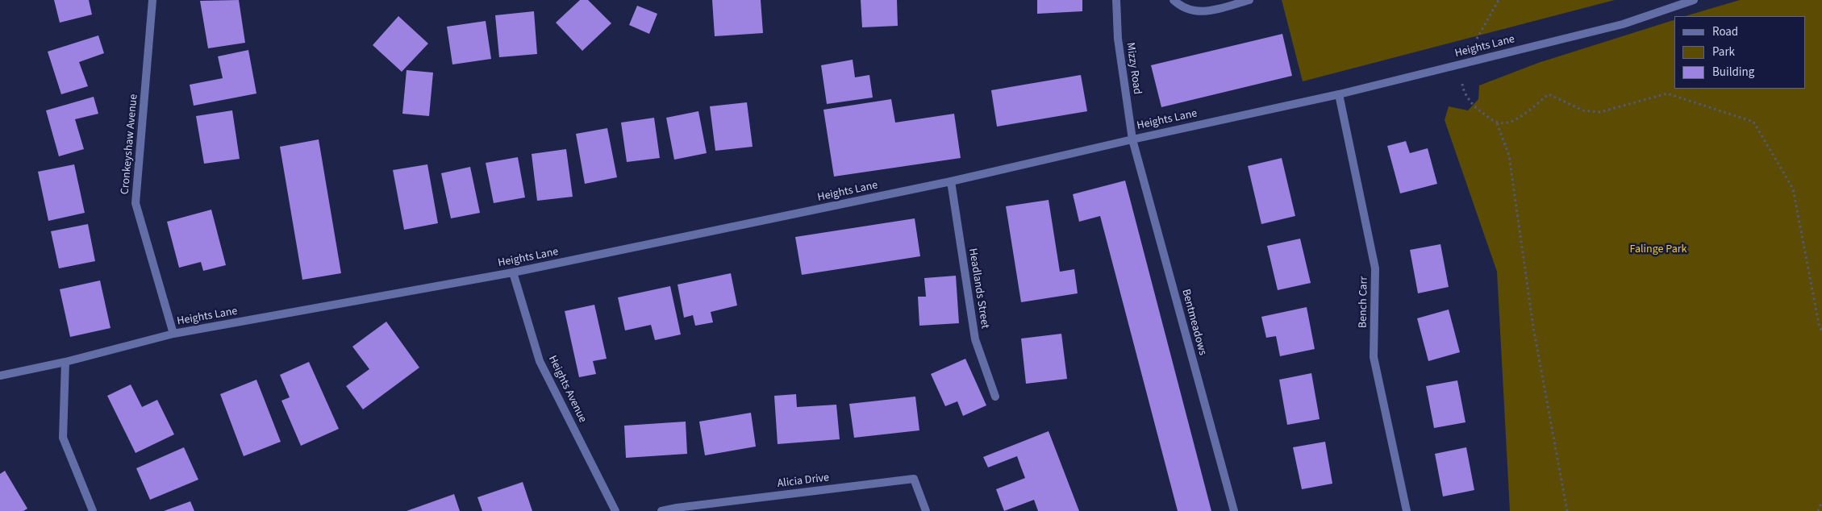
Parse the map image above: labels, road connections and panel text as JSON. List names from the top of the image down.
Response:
{
  "streets": {
    "street": [
      "Heights Lane",
      "Mizzy Road",
      "Cronkeyshaw Avenue",
      "Headlands Street",
      "Bench Carr",
      "Bentmeadows",
      "Heights Avenue",
      "Alicia Drive"
    ]
  },
  "crossings": [
    ["Heights Lane", "Mizzy Road"],
    ["Heights Lane", "Cronkeyshaw Avenue"],
    ["Heights Lane", "Headlands Street"],
    ["Heights Lane", "Bench Carr"],
    ["Heights Lane", "Bentmeadows"],
    ["Heights Lane", "Heights Avenue"],
    ["Mizzy Road", "Bentmeadows"]
  ],
  "parks": ["Falinge Park"],
  "legend": ["Road", "Park", "Building"]
}
